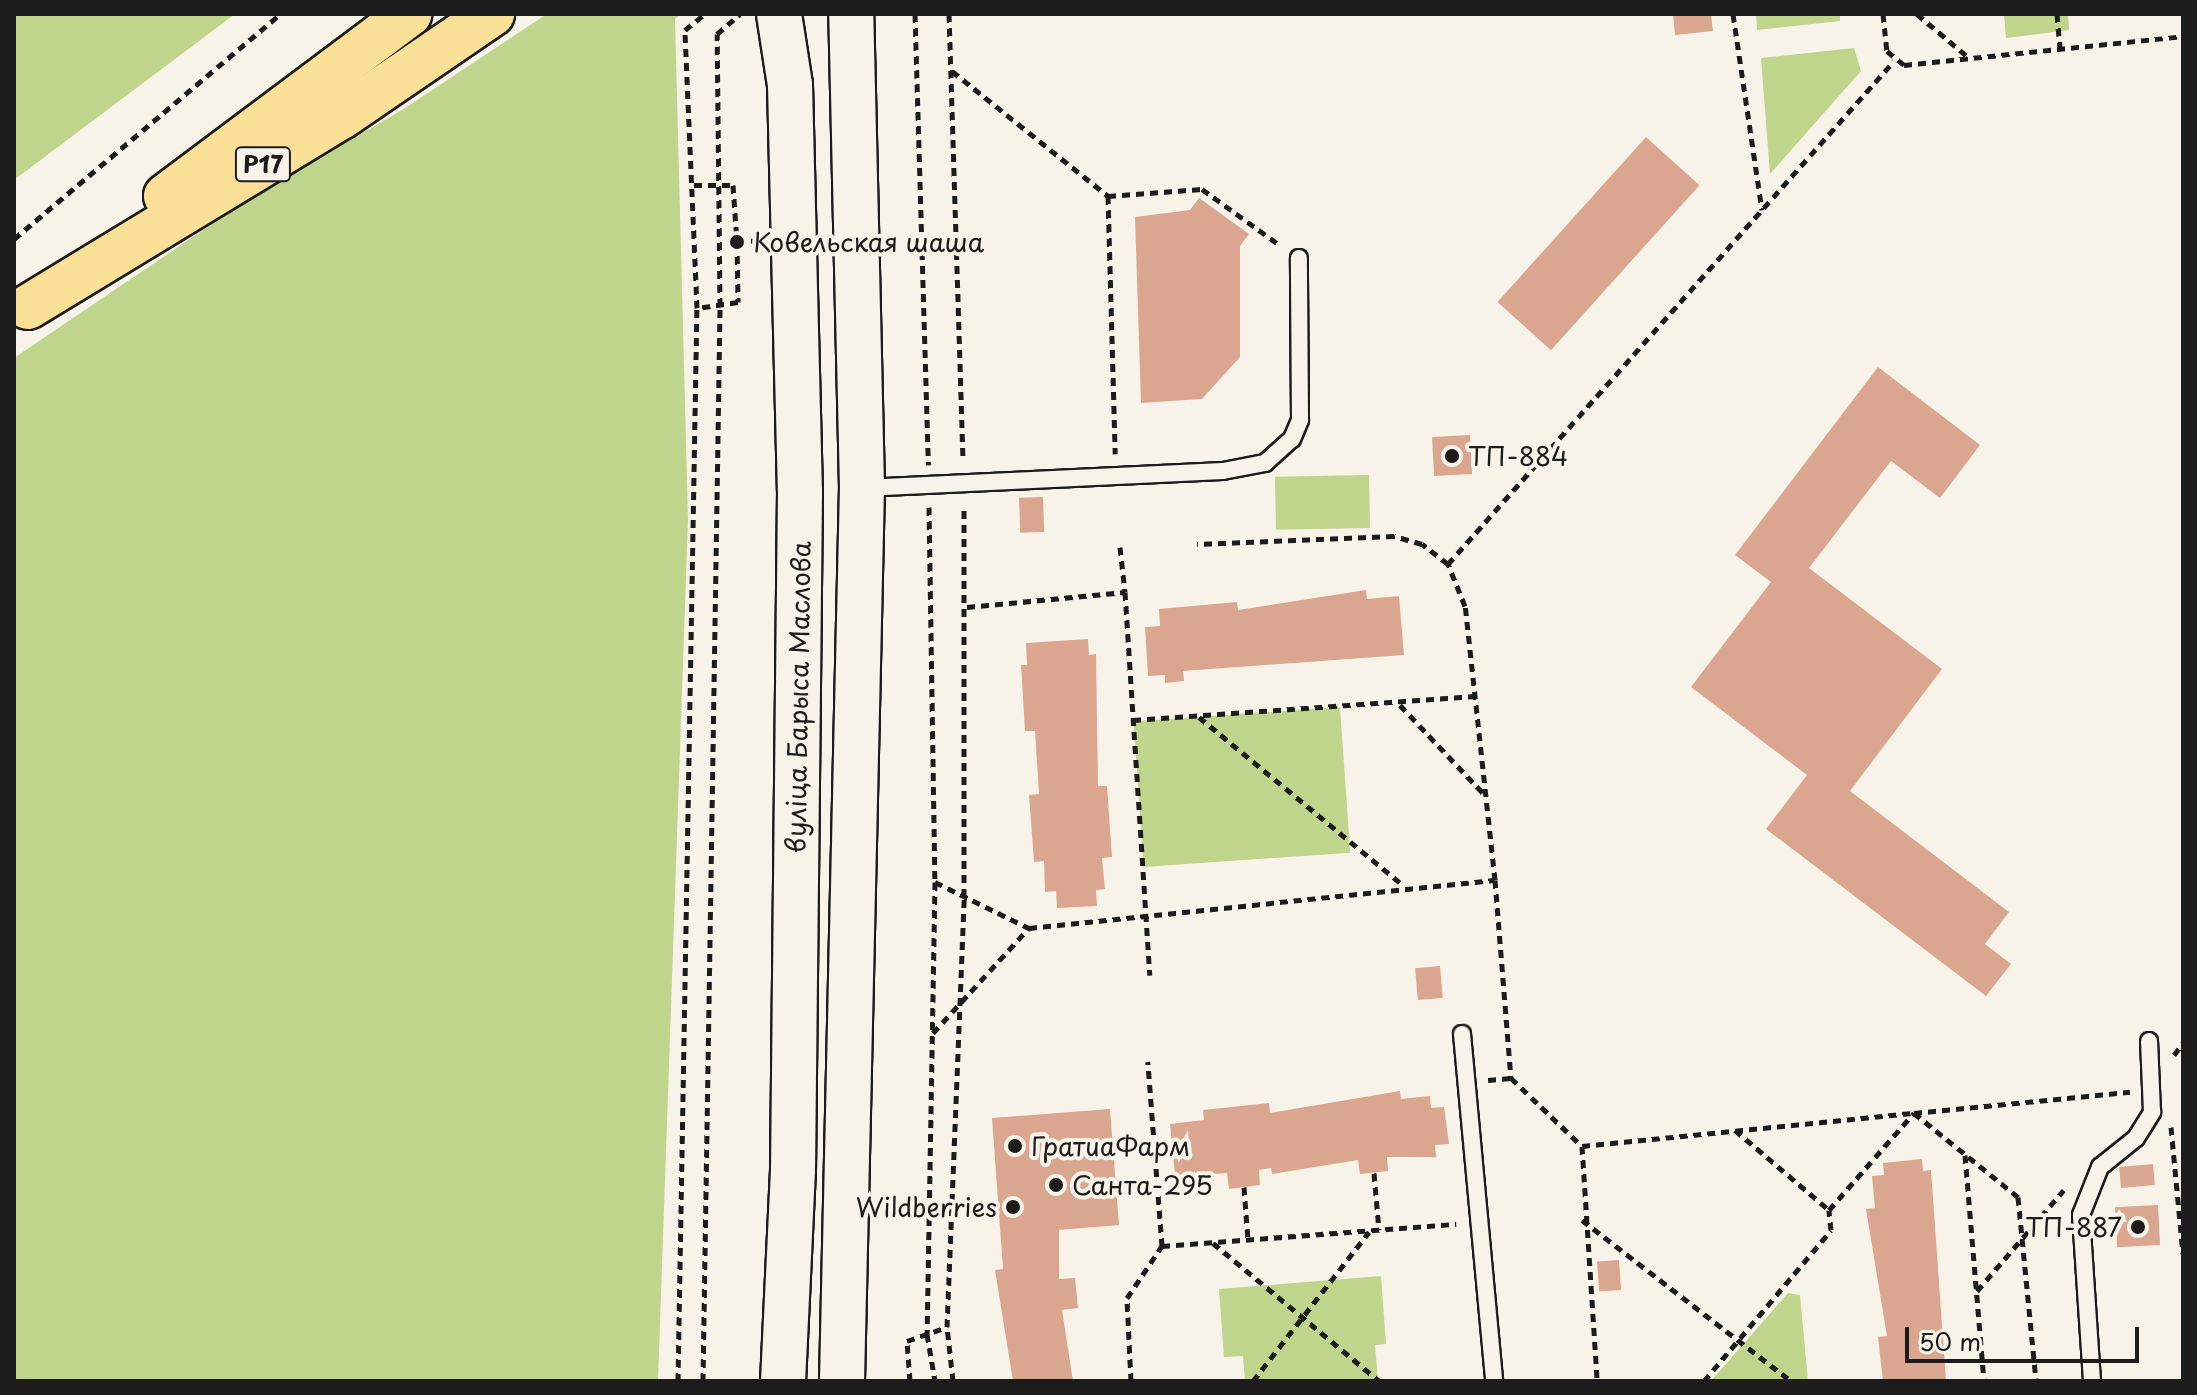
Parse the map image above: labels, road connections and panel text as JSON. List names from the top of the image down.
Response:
{
  "streets": {
    "highway": ["Р17"],
    "main road": ["вуліца Барыса Маслова"]
  },
  "places": [
    "Ковельская шаша",
    "ТП-884",
    "ГратиаФарм",
    "Санта-295",
    "Wildberries",
    "ТП-887"
  ],
  "scale_bar": "50 m"
}
